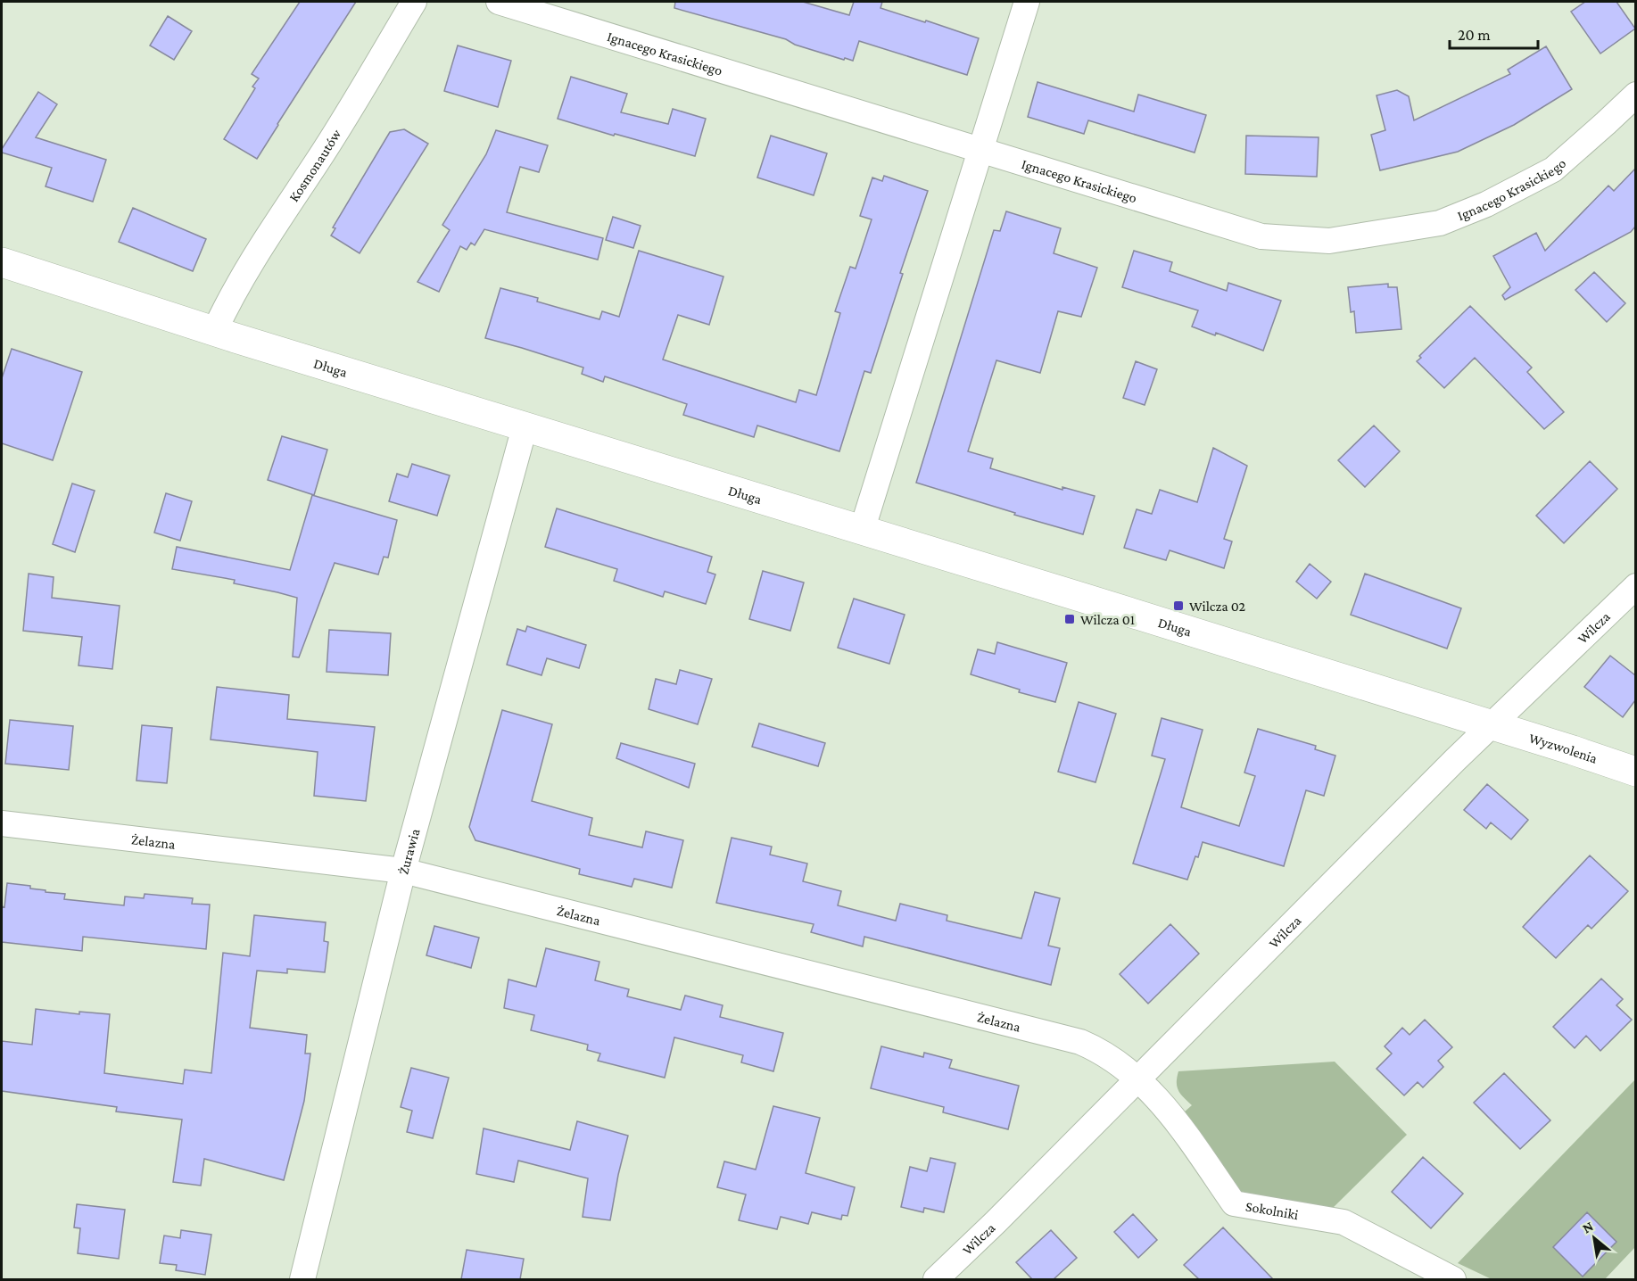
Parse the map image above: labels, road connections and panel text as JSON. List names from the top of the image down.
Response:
{
  "streets": {
    "street": [
      "Ignacego Krasickiego",
      "Kosmonautów",
      "Długa",
      "Wilcza",
      "Wyzwolenia",
      "Żelazna",
      "Żurawia",
      "Sokolniki"
    ]
  },
  "crossings": [
    ["Kosmonautów", "Długa"],
    ["Długa", "Wilcza"],
    ["Długa", "Wyzwolenia"],
    ["Długa", "Żurawia"],
    ["Wilcza", "Wyzwolenia"],
    ["Wilcza", "Żelazna"],
    ["Wilcza", "Sokolniki"],
    ["Żelazna", "Żurawia"],
    ["Żelazna", "Sokolniki"]
  ],
  "places": {
    "transit": ["Wilcza 02", "Wilcza 01"]
  },
  "scale_bar": "20 m",
  "north": "top left"
}
